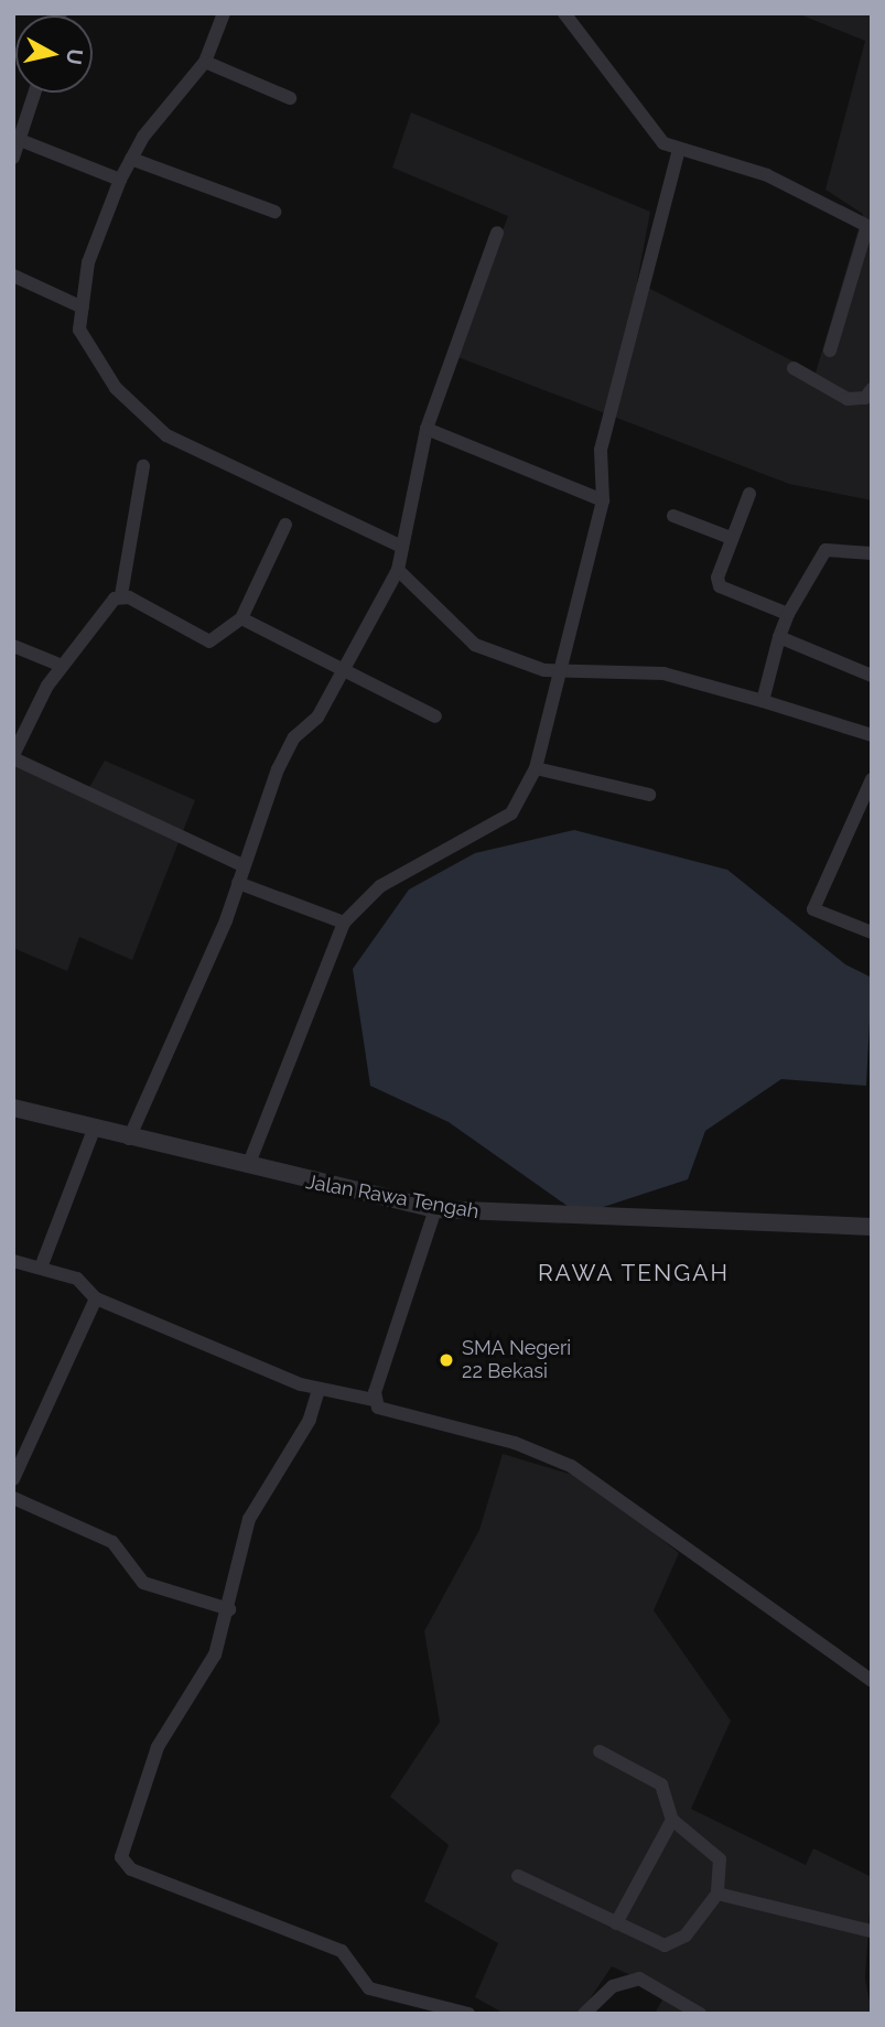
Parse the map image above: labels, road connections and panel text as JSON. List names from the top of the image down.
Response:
{
  "streets": {
    "street": ["Jalan Rawa Tengah"]
  },
  "districts": ["RAWA TENGAH"],
  "places": ["SMA Negeri 22 Bekasi"],
  "north": "right"
}
